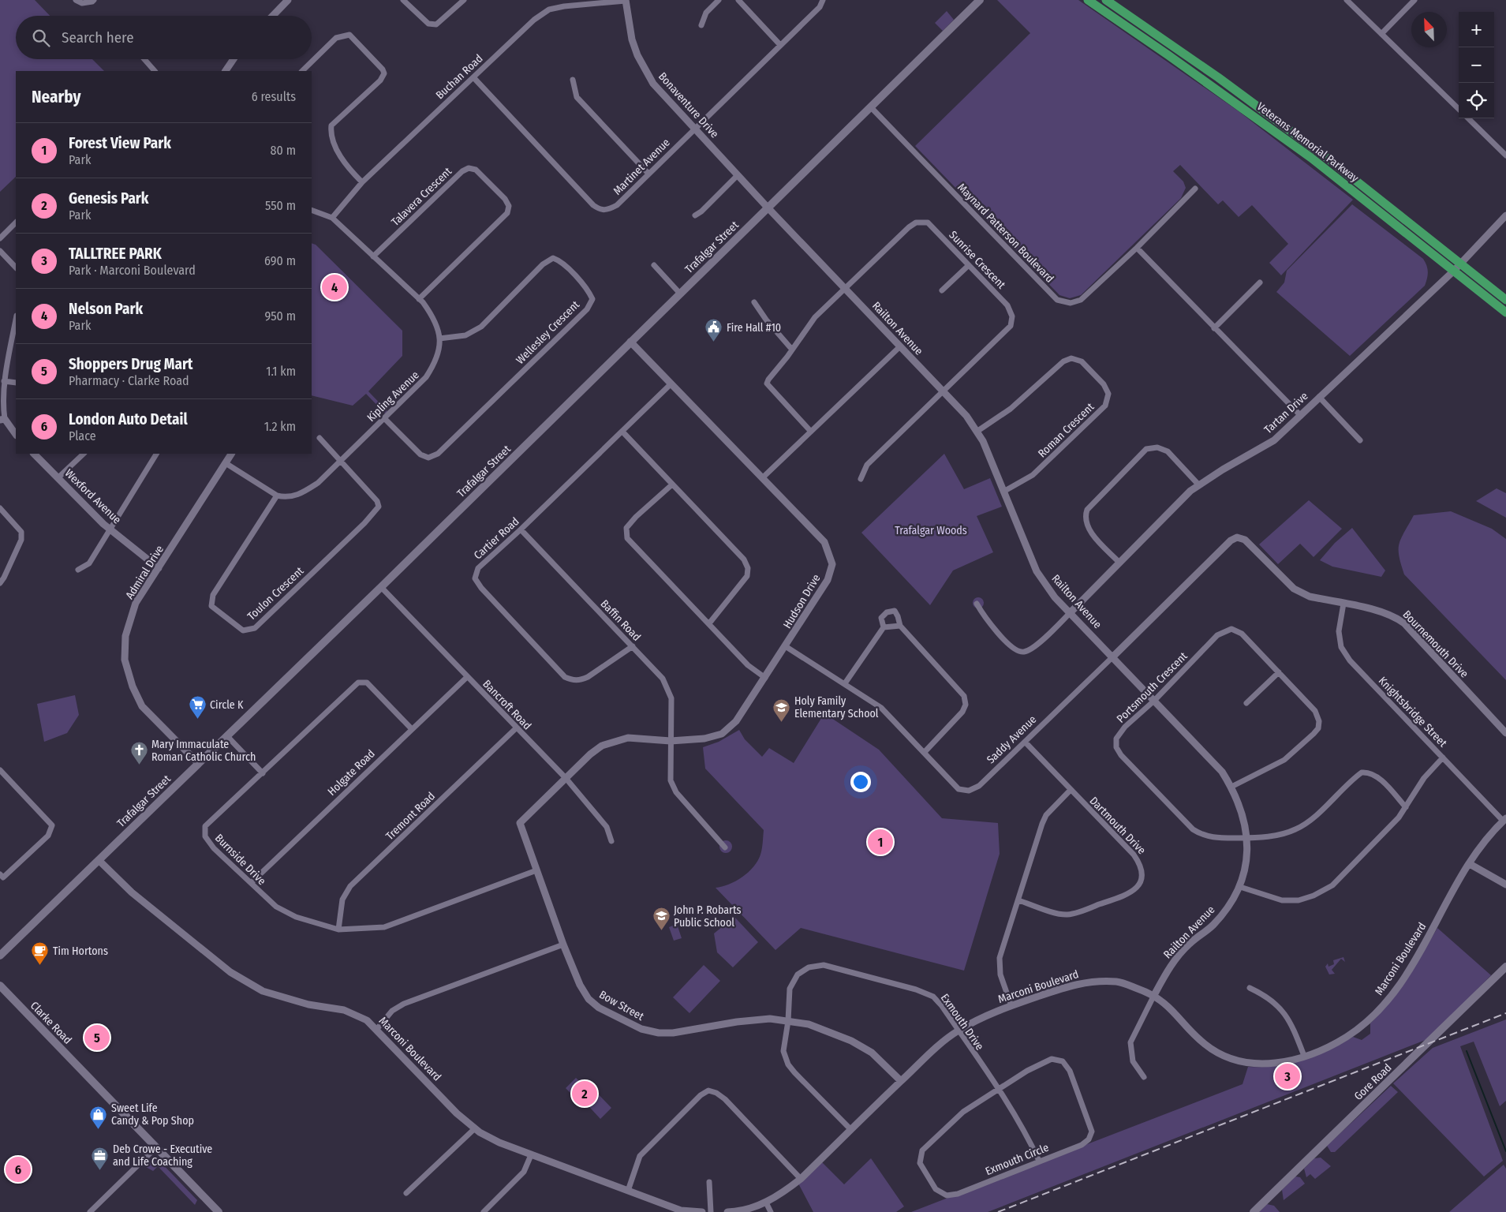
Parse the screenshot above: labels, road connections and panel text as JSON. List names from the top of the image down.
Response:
{
  "streets": {
    "highway": ["Veterans Memorial Parkway"],
    "main road": ["Trafalgar Street", "Clarke Road", "Gore Road"],
    "street": [
      "Buchan Road",
      "Bonaventure Drive",
      "Martinet Avenue",
      "Talavera Crescent",
      "Maynard Patterson Boulevard",
      "Sunrise Crescent",
      "Railton Avenue",
      "Wellesley Crescent",
      "Kipling Avenue",
      "Tartan Drive",
      "Roman Crescent",
      "Wexford Avenue",
      "Cartier Road",
      "Admiral Drive",
      "Toulon Crescent",
      "Hudson Drive",
      "Baffin Road",
      "Bournemouth Drive",
      "Portsmouth Crescent",
      "Bancroft Road",
      "Knightsbridge Street",
      "Saddy Avenue",
      "Holgate Road",
      "Tremont Road",
      "Dartmouth Drive",
      "Burnside Drive",
      "Marconi Boulevard",
      "Bow Street",
      "Exmouth Drive",
      "Exmouth Circle"
    ]
  },
  "crossings": [
    ["Buchan Road", "Bonaventure Drive"],
    ["Buchan Road", "Martinet Avenue"],
    ["Buchan Road", "Kipling Avenue"],
    ["Bonaventure Drive", "Martinet Avenue"],
    ["Bonaventure Drive", "Trafalgar Street"],
    ["Bonaventure Drive", "Railton Avenue"],
    ["Veterans Memorial Parkway", "Tartan Drive"],
    ["Talavera Crescent", "Kipling Avenue"],
    ["Maynard Patterson Boulevard", "Trafalgar Street"],
    ["Trafalgar Street", "Railton Avenue"],
    ["Trafalgar Street", "Admiral Drive"],
    ["Trafalgar Street", "Hudson Drive"],
    ["Trafalgar Street", "Bancroft Road"],
    ["Trafalgar Street", "Marconi Boulevard"],
    ["Sunrise Crescent", "Railton Avenue"],
    ["Railton Avenue", "Tartan Drive"],
    ["Railton Avenue", "Roman Crescent"],
    ["Railton Avenue", "Portsmouth Crescent"],
    ["Railton Avenue", "Saddy Avenue"],
    ["Railton Avenue", "Marconi Boulevard"],
    ["Wellesley Crescent", "Kipling Avenue"],
    ["Kipling Avenue", "Toulon Crescent"],
    ["Wexford Avenue", "Admiral Drive"],
    ["Cartier Road", "Hudson Drive"],
    ["Cartier Road", "Baffin Road"],
    ["Hudson Drive", "Baffin Road"],
    ["Hudson Drive", "Bancroft Road"],
    ["Hudson Drive", "Saddy Avenue"],
    ["Hudson Drive", "Bow Street"],
    ["Bournemouth Drive", "Knightsbridge Street"],
    ["Bournemouth Drive", "Saddy Avenue"],
    ["Bancroft Road", "Holgate Road"],
    ["Bancroft Road", "Tremont Road"],
    ["Bancroft Road", "Bow Street"],
    ["Saddy Avenue", "Dartmouth Drive"],
    ["Holgate Road", "Burnside Drive"],
    ["Tremont Road", "Burnside Drive"],
    ["Burnside Drive", "Bow Street"],
    ["Marconi Boulevard", "Bow Street"],
    ["Marconi Boulevard", "Exmouth Drive"],
    ["Bow Street", "Exmouth Drive"],
    ["Exmouth Drive", "Exmouth Circle"]
  ],
  "parks": ["Trafalgar Woods"],
  "places": {
    "public building": ["Fire Hall #10"],
    "supermarket": ["Circle K"],
    "school or university": ["Holy Family Elementary School", "John P. Robarts Public School"],
    "church": ["Mary Immaculate Roman Catholic Church"],
    "cafe": ["Tim Hortons"],
    "shop": ["Sweet Life Candy & Pop Shop"],
    "office": ["Deb Crowe - Executive and Life Coaching"]
  },
  "north": "top left",
  "page": {
    "map_buttons": ["+", "−"],
    "search": "Search here",
    "heading": ["Nearby", "6 results"],
    "list": [
      {
        "mark": "1",
        "name": "Forest View Park",
        "note": "Park",
        "value": "80 m"
      },
      {
        "mark": "2",
        "name": "Genesis Park",
        "note": "Park",
        "value": "550 m"
      },
      {
        "mark": "3",
        "name": "TALLTREE PARK",
        "note": "Park · Marconi Boulevard",
        "value": "690 m"
      },
      {
        "mark": "4",
        "name": "Nelson Park",
        "note": "Park",
        "value": "950 m"
      },
      {
        "mark": "5",
        "name": "Shoppers Drug Mart",
        "note": "Pharmacy · Clarke Road",
        "value": "1.1 km"
      },
      {
        "mark": "6",
        "name": "London Auto Detail",
        "note": "Place",
        "value": "1.2 km"
      }
    ],
    "pins": [
      "4",
      "1",
      "5",
      "3",
      "2",
      "6"
    ]
  }
}
